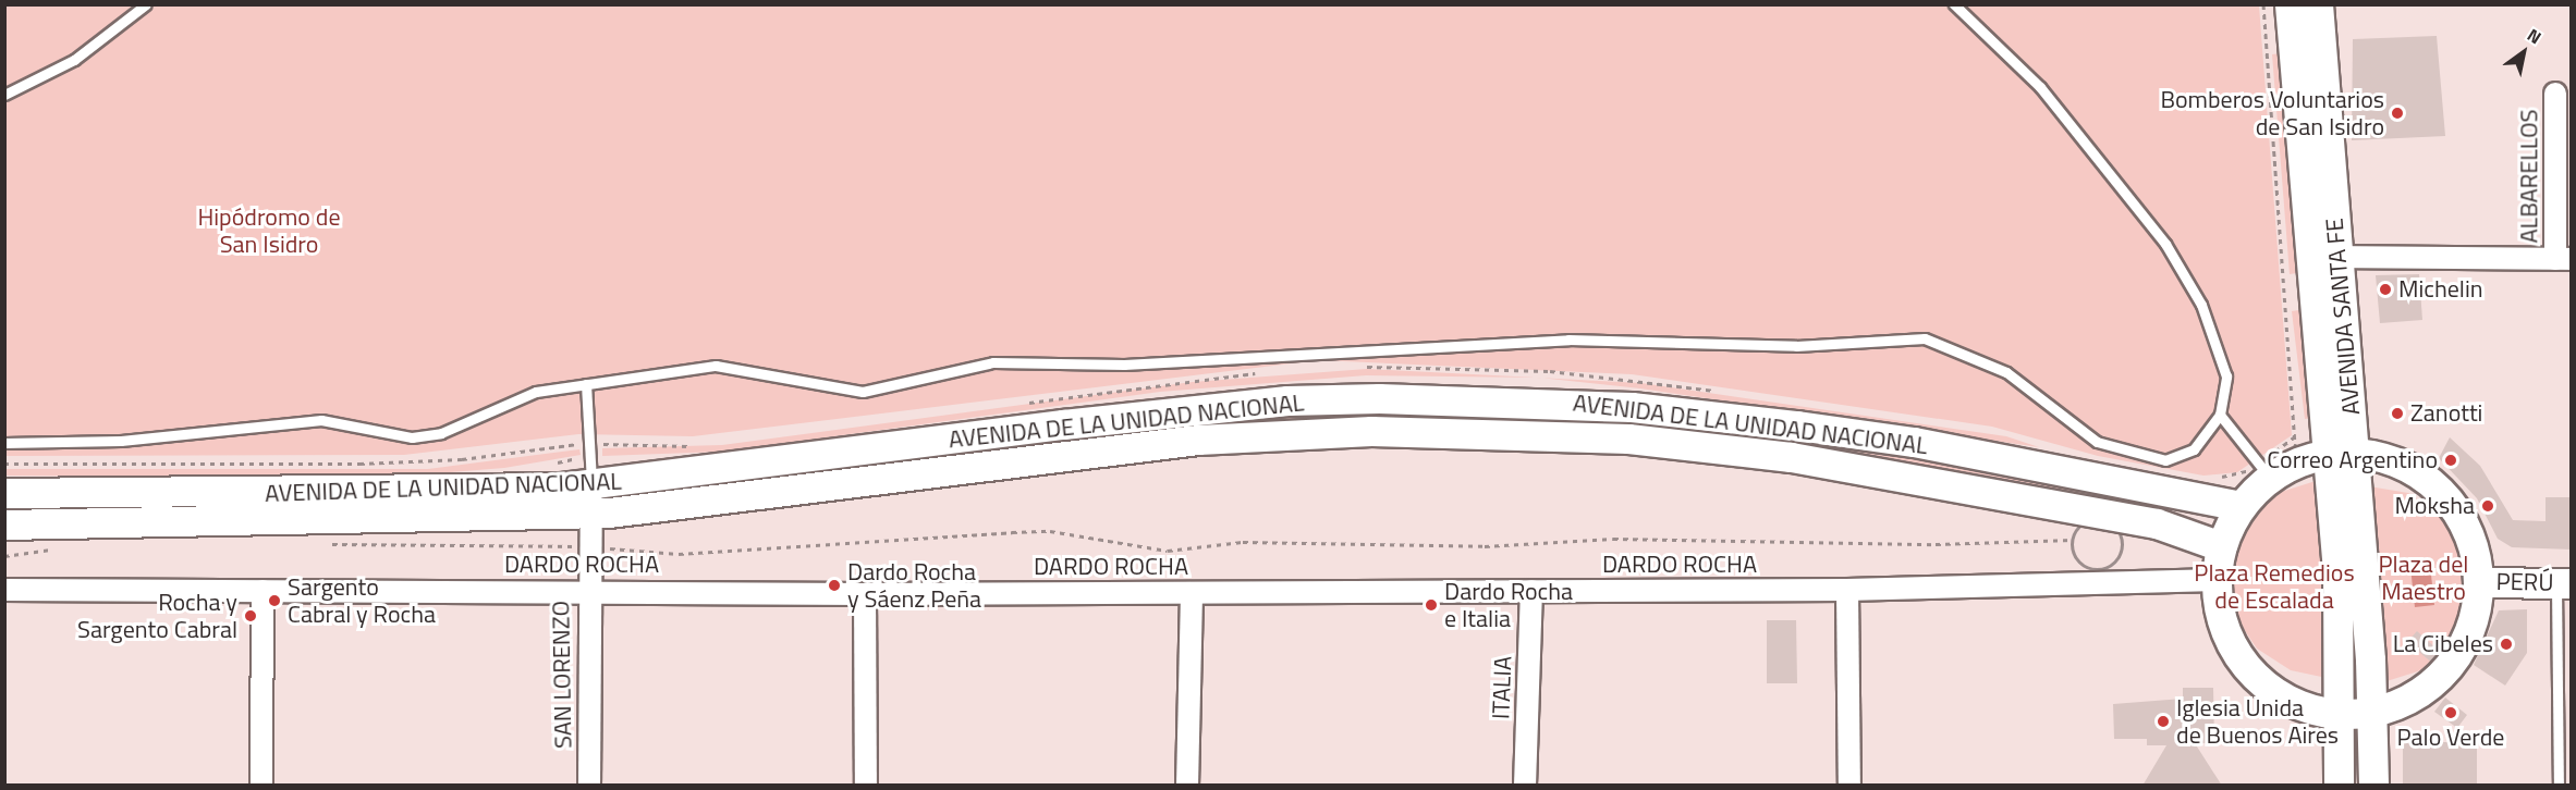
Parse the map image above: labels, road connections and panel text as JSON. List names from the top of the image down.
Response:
{
  "streets": {
    "main road": ["AVENIDA SANTA FE", "AVENIDA DE LA UNIDAD NACIONAL", "PERÚ"],
    "street": [
      "ALBARELLOS",
      "DARDO ROCHA",
      "SAN LORENZO",
      "ITALIA"
    ]
  },
  "crossings": [
    ["AVENIDA DE LA UNIDAD NACIONAL", "SAN LORENZO"],
    ["DARDO ROCHA", "SAN LORENZO"],
    ["DARDO ROCHA", "ITALIA"]
  ],
  "parks": ["Hipódromo de San Isidro", "Plaza del Maestro", "Plaza Remedios de Escalada"],
  "places": [
    "Bomberos Voluntarios de San Isidro",
    "Michelin",
    "Zanotti",
    "Correo Argentino",
    "Moksha",
    "Dardo Rocha y Sáenz Peña",
    "Sargento Cabral y Rocha",
    "Dardo Rocha e Italia",
    "Rocha y Sargento Cabral",
    "La Cibeles",
    "Palo Verde",
    "Iglesia Unida de Buenos Aires"
  ],
  "north": "top right"
}
